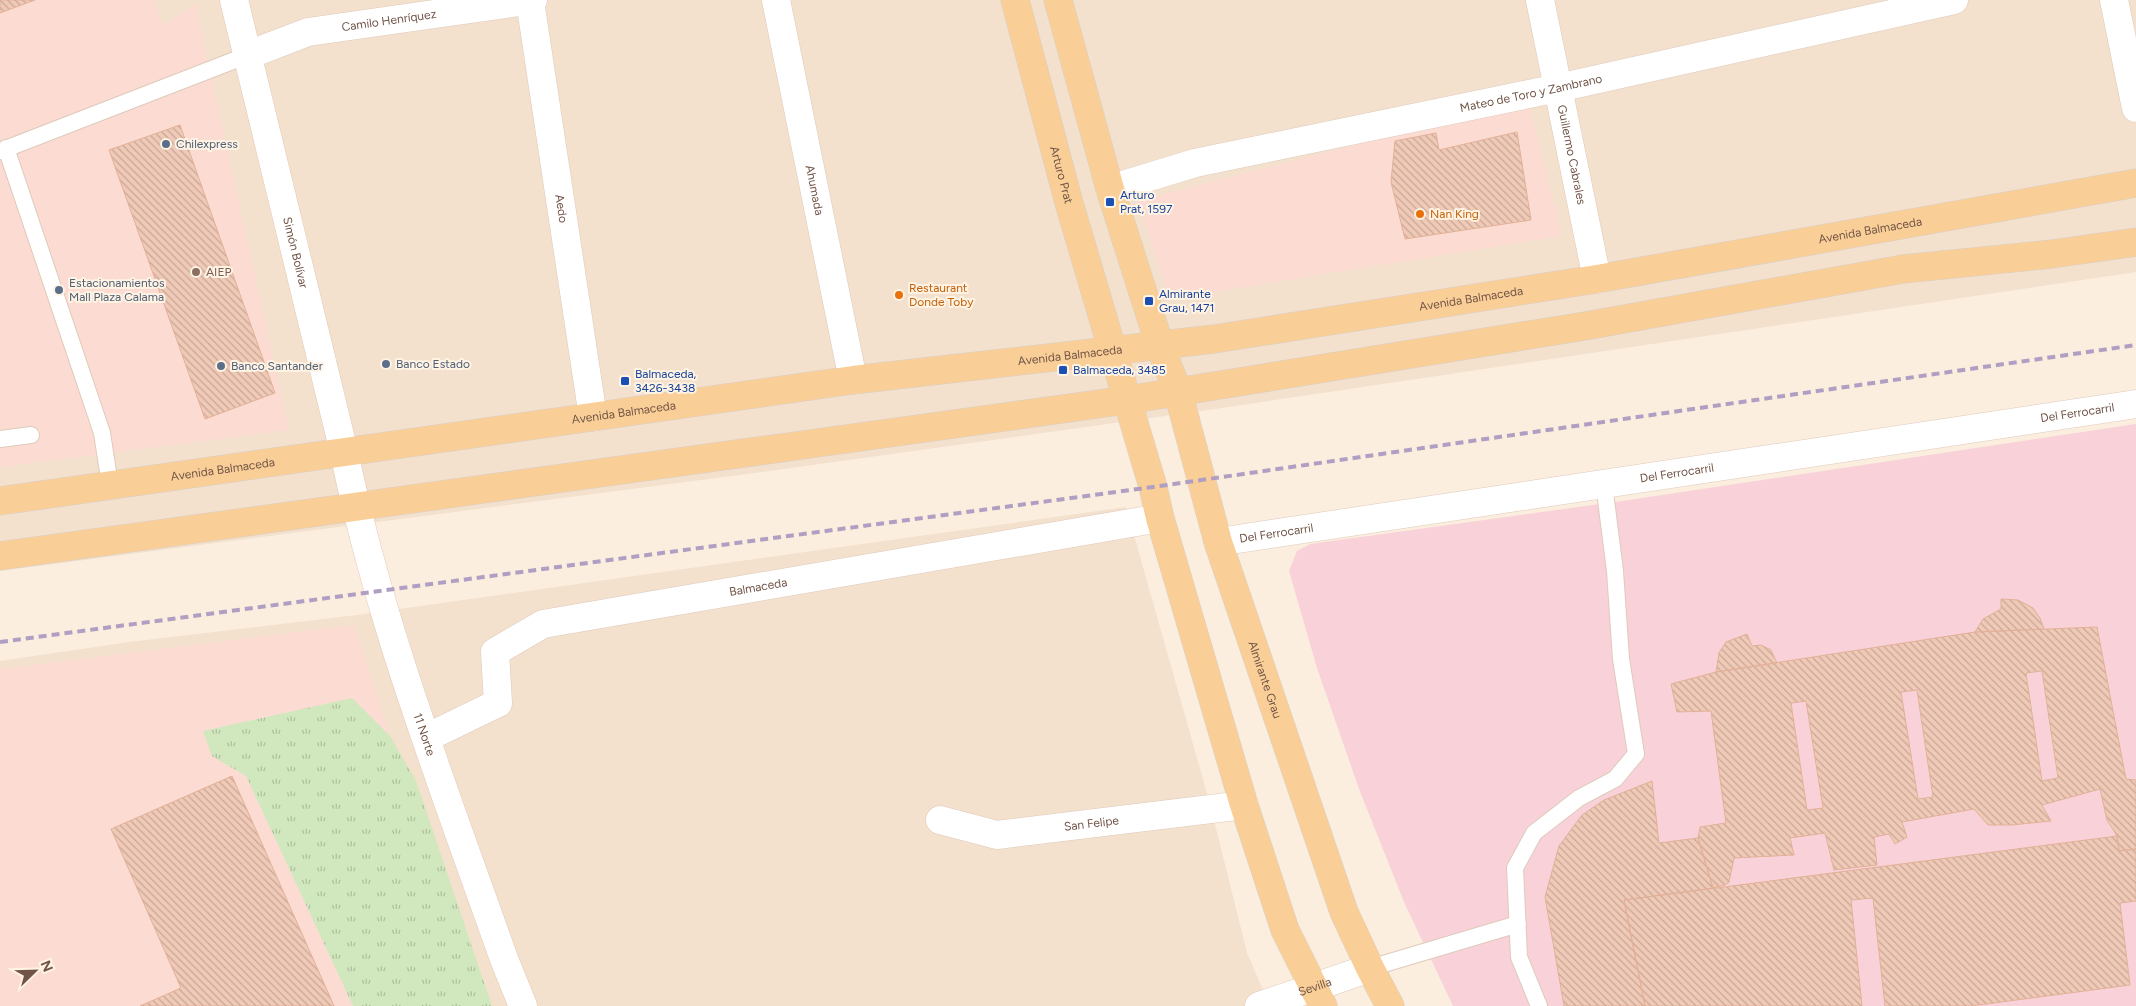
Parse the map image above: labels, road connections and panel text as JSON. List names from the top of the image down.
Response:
{
  "streets": {
    "main road": ["Arturo Prat", "Avenida Balmaceda", "Almirante Grau"],
    "street": [
      "Camilo Henríquez",
      "Mateo de Toro y Zambrano",
      "Guillermo Cabrales",
      "Ahumada",
      "Aedo",
      "Simón Bolívar",
      "Del Ferrocarril",
      "Balmaceda",
      "11 Norte",
      "San Felipe",
      "Sevilla"
    ]
  },
  "crossings": [
    ["Camilo Henríquez", "Aedo"],
    ["Camilo Henríquez", "Simón Bolívar"],
    ["Mateo de Toro y Zambrano", "Guillermo Cabrales"],
    ["Guillermo Cabrales", "Avenida Balmaceda"],
    ["Arturo Prat", "Avenida Balmaceda"],
    ["Ahumada", "Avenida Balmaceda"],
    ["Aedo", "Avenida Balmaceda"],
    ["Avenida Balmaceda", "Simón Bolívar"],
    ["Avenida Balmaceda", "Almirante Grau"],
    ["Simón Bolívar", "11 Norte"],
    ["Del Ferrocarril", "Almirante Grau"],
    ["Balmaceda", "11 Norte"],
    ["Almirante Grau", "Sevilla"]
  ],
  "places": {
    "other": [
      "Chilexpress",
      "Nan King",
      "AIEP",
      "Estacionamientos Mall Plaza Calama",
      "Restaurant Donde Toby",
      "Banco Estado",
      "Banco Santander"
    ],
    "transit": [
      "Arturo Prat, 1597",
      "Almirante Grau, 1471",
      "Balmaceda, 3485",
      "Balmaceda, 3426-3438"
    ]
  },
  "north": "top right"
}
